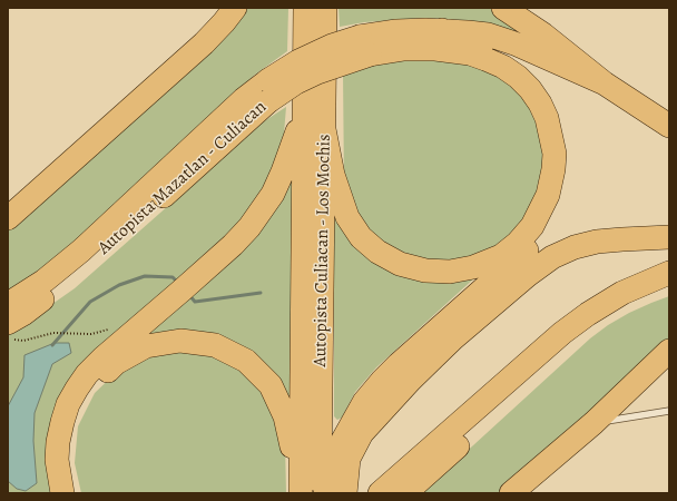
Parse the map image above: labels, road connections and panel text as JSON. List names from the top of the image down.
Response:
{
  "streets": {
    "highway": ["Autopista Mazatlan - Culiacan", "Autopista Culiacan - Los Mochis"]
  }
}
